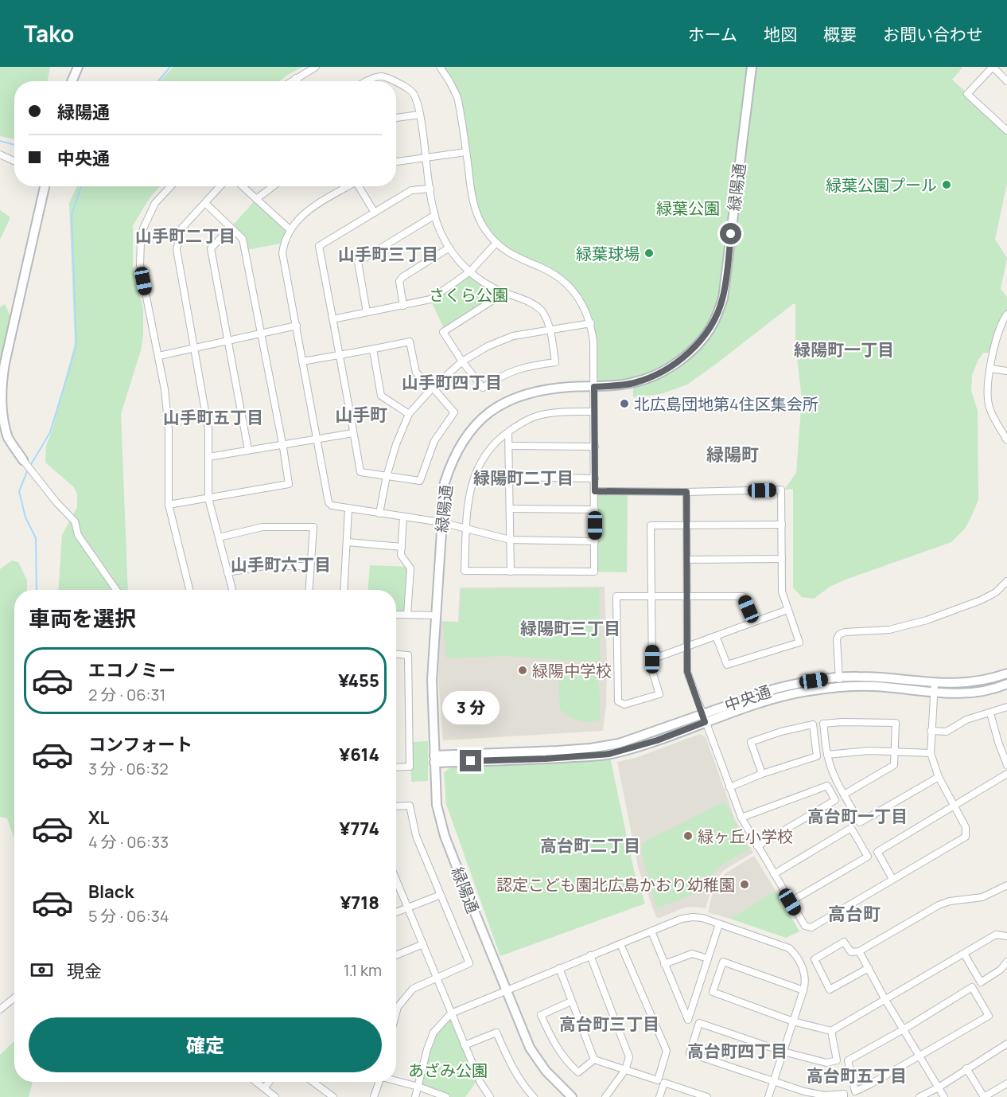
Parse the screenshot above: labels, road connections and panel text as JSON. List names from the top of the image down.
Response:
{
  "streets": {
    "street": ["緑陽通", "中央通"]
  },
  "crossings": [
    ["緑陽通", "中央通"]
  ],
  "districts": [
    "山手町二丁目",
    "山手町三丁目",
    "緑陽町一丁目",
    "山手町四丁目",
    "山手町",
    "山手町五丁目",
    "緑陽町",
    "緑陽町二丁目",
    "山手町六丁目",
    "緑陽町三丁目",
    "高台町一丁目",
    "高台町二丁目",
    "高台町",
    "高台町三丁目",
    "高台町四丁目",
    "高台町五丁目"
  ],
  "parks": ["緑葉公園", "さくら公園", "あざみ公園"],
  "places": [
    "緑葉公園プール",
    "緑葉球場",
    "北広島団地第4住区集会所",
    "緑陽中学校",
    "緑ヶ丘小学校",
    "認定こども園北広島かおり幼稚園"
  ],
  "page": {
    "header": "Tako",
    "nav": [
      "ホーム",
      "地図",
      "概要",
      "お問い合わせ"
    ],
    "banner": ["緑陽通", "中央通"],
    "heading": "車両を選択",
    "list": [
      {
        "name": "エコノミー",
        "note": "2 分 · 06:31",
        "value": "¥455"
      },
      {
        "name": "コンフォート",
        "note": "3 分 · 06:32",
        "value": "¥614"
      },
      {
        "name": "XL",
        "note": "4 分 · 06:33",
        "value": "¥774"
      },
      {
        "name": "Black",
        "note": "5 分 · 06:34",
        "value": "¥718"
      }
    ],
    "bubble": "3 分",
    "pay": ["現金", "1.1 km"],
    "buttons": "確定"
  }
}
